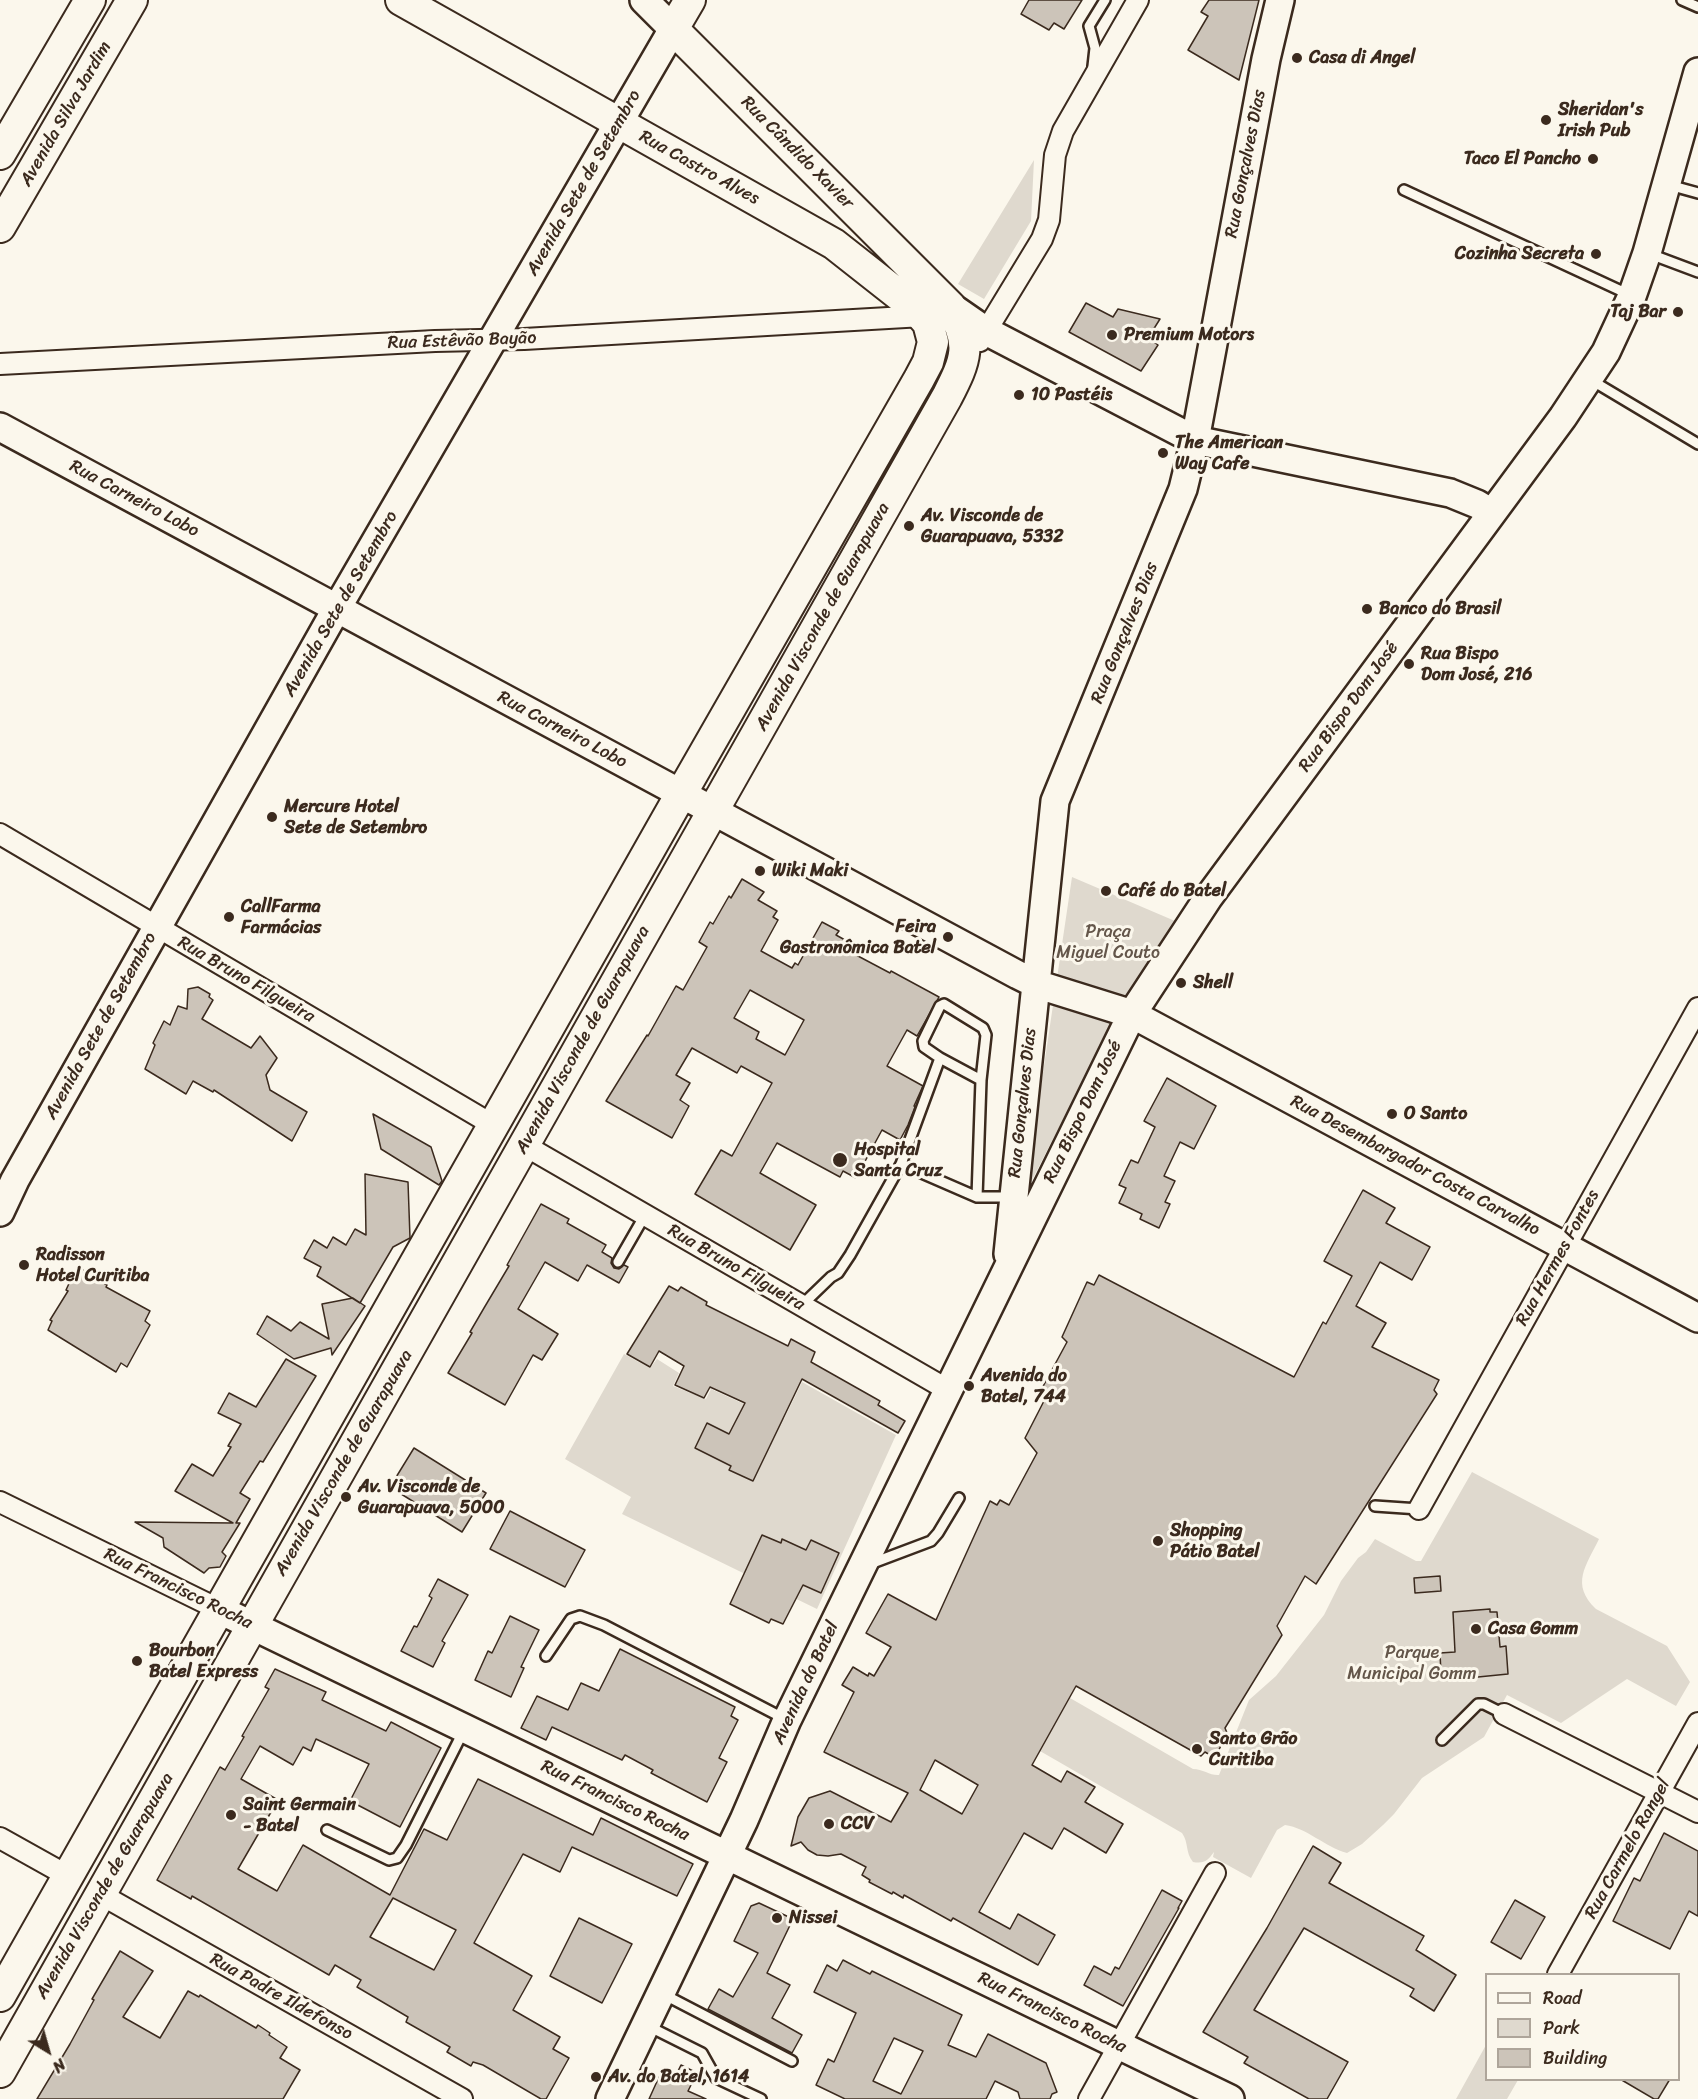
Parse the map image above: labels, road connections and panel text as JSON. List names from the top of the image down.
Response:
{
  "streets": {
    "main road": [
      "Avenida Silva Jardim",
      "Rua Cândido Xavier",
      "Rua Gonçalves Dias",
      "Rua Castro Alves",
      "Avenida Sete de Setembro",
      "Rua Carneiro Lobo",
      "Avenida Visconde de Guarapuava",
      "Rua Bispo Dom José",
      "Rua Desembargador Costa Carvalho",
      "Rua Francisco Rocha",
      "Avenida do Batel"
    ],
    "street": [
      "Rua Estêvão Bayão",
      "Rua Bruno Filgueira",
      "Rua Hermes Fontes",
      "Rua Carmelo Rangel",
      "Rua Padre Ildefonso"
    ]
  },
  "crossings": [
    ["Rua Cândido Xavier", "Rua Gonçalves Dias"],
    ["Rua Cândido Xavier", "Rua Castro Alves"],
    ["Rua Cândido Xavier", "Avenida Sete de Setembro"],
    ["Rua Cândido Xavier", "Rua Estêvão Bayão"],
    ["Rua Cândido Xavier", "Avenida Visconde de Guarapuava"],
    ["Rua Cândido Xavier", "Rua Bispo Dom José"],
    ["Rua Gonçalves Dias", "Rua Carneiro Lobo"],
    ["Rua Gonçalves Dias", "Rua Bispo Dom José"],
    ["Rua Gonçalves Dias", "Avenida do Batel"],
    ["Rua Castro Alves", "Avenida Sete de Setembro"],
    ["Rua Castro Alves", "Rua Estêvão Bayão"],
    ["Rua Castro Alves", "Avenida Visconde de Guarapuava"],
    ["Avenida Sete de Setembro", "Rua Estêvão Bayão"],
    ["Avenida Sete de Setembro", "Rua Carneiro Lobo"],
    ["Avenida Sete de Setembro", "Rua Bruno Filgueira"],
    ["Rua Estêvão Bayão", "Avenida Visconde de Guarapuava"],
    ["Rua Carneiro Lobo", "Avenida Visconde de Guarapuava"],
    ["Rua Carneiro Lobo", "Rua Bispo Dom José"],
    ["Rua Carneiro Lobo", "Rua Desembargador Costa Carvalho"],
    ["Avenida Visconde de Guarapuava", "Rua Bruno Filgueira"],
    ["Avenida Visconde de Guarapuava", "Rua Francisco Rocha"],
    ["Avenida Visconde de Guarapuava", "Rua Padre Ildefonso"],
    ["Rua Bispo Dom José", "Rua Desembargador Costa Carvalho"],
    ["Rua Bispo Dom José", "Avenida do Batel"],
    ["Rua Bruno Filgueira", "Avenida do Batel"],
    ["Rua Desembargador Costa Carvalho", "Rua Hermes Fontes"],
    ["Rua Francisco Rocha", "Avenida do Batel"]
  ],
  "parks": ["Praça Miguel Couto", "Parque Municipal Gomm"],
  "places": [
    "Casa di Angel",
    "Sheridan's Irish Pub",
    "Taco El Pancho",
    "Cozinha Secreta",
    "Taj Bar",
    "Premium Motors",
    "10 Pastéis",
    "The American Way Cafe",
    "Av. Visconde de Guarapuava, 5332",
    "Banco do Brasil",
    "Rua Bispo Dom José, 216",
    "Mercure Hotel Sete de Setembro",
    "Wiki Maki",
    "Café do Batel",
    "CallFarma Farmácias",
    "Feira Gastronômica Batel",
    "Shell",
    "O Santo",
    "Hospital Santa Cruz",
    "Radisson Hotel Curitiba",
    "Avenida do Batel, 744",
    "Av. Visconde de Guarapuava, 5000",
    "Shopping Pátio Batel",
    "Casa Gomm",
    "Bourbon Batel Express",
    "Santo Grão Curitiba",
    "Saint Germain - Batel",
    "CCV",
    "Nissei",
    "Av. do Batel, 1614"
  ],
  "legend": ["Road", "Park", "Building"],
  "north": "bottom right"
}
